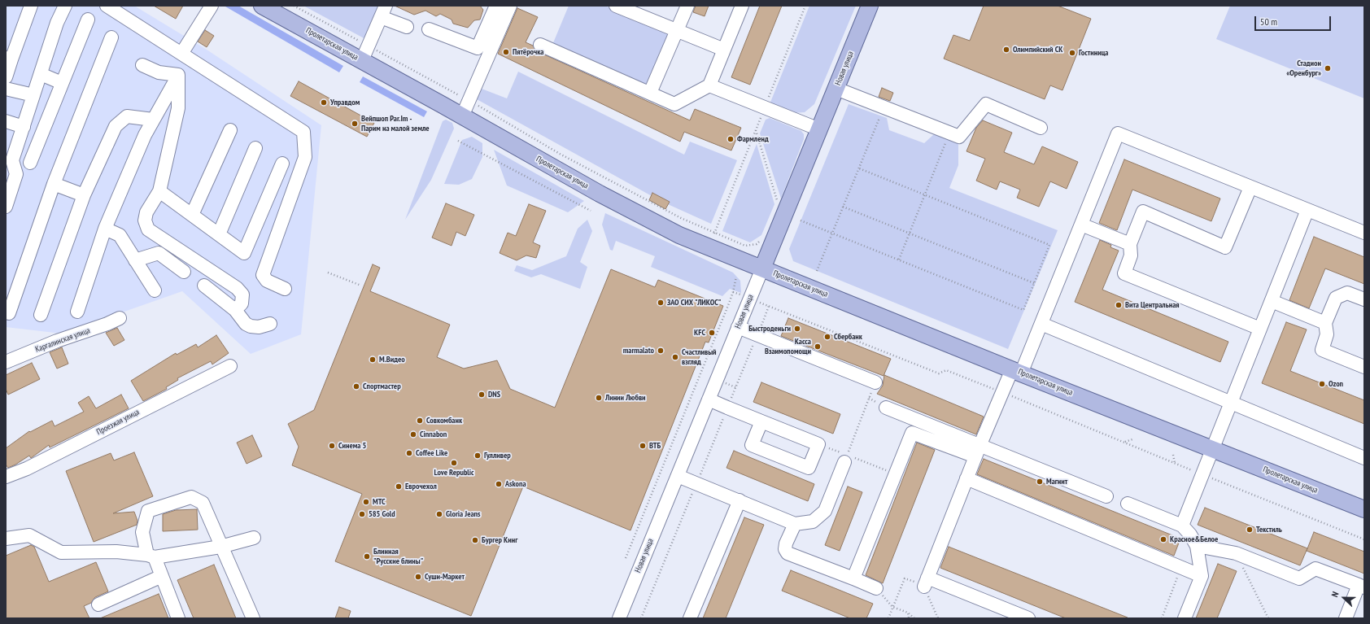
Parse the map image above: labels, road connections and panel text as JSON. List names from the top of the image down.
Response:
{
  "streets": {
    "main road": ["Пролетарская улица", "Новая улица"],
    "street": ["Каргалинская улица", "Проезжая улица"]
  },
  "crossings": [
    ["Пролетарская улица", "Новая улица"]
  ],
  "places": [
    "Олимпийский СК",
    "Пятёрочка",
    "Гостиница",
    "Стадион «Оренбург»",
    "Управдом",
    "Вейпшоп Par.Im - Парим на малой земле",
    "Фармленд",
    "ЗАО СИХ \"ЛИКОС\"",
    "Вита Центральная",
    "Быстроденьги",
    "KFC",
    "Сбербанк",
    "Касса Взаимопомощи",
    "marmalato",
    "Счастливый взгляд",
    "М.Видео",
    "Ozon",
    "Спортмастер",
    "DNS",
    "Линии Любви",
    "Совкомбанк",
    "Cinnabon",
    "Синема 5",
    "ВТБ",
    "Coffee Like",
    "Гулливер",
    "Love Republic",
    "Магнит",
    "Askona",
    "Еврочехол",
    "МТС",
    "585 Gold",
    "Gloria Jeans",
    "Текстиль",
    "Красное&Белое",
    "Бургер Кинг",
    "Блинная \"Русские блины\"",
    "Суши-Маркет"
  ],
  "scale_bar": "50 m",
  "north": "left"
}
